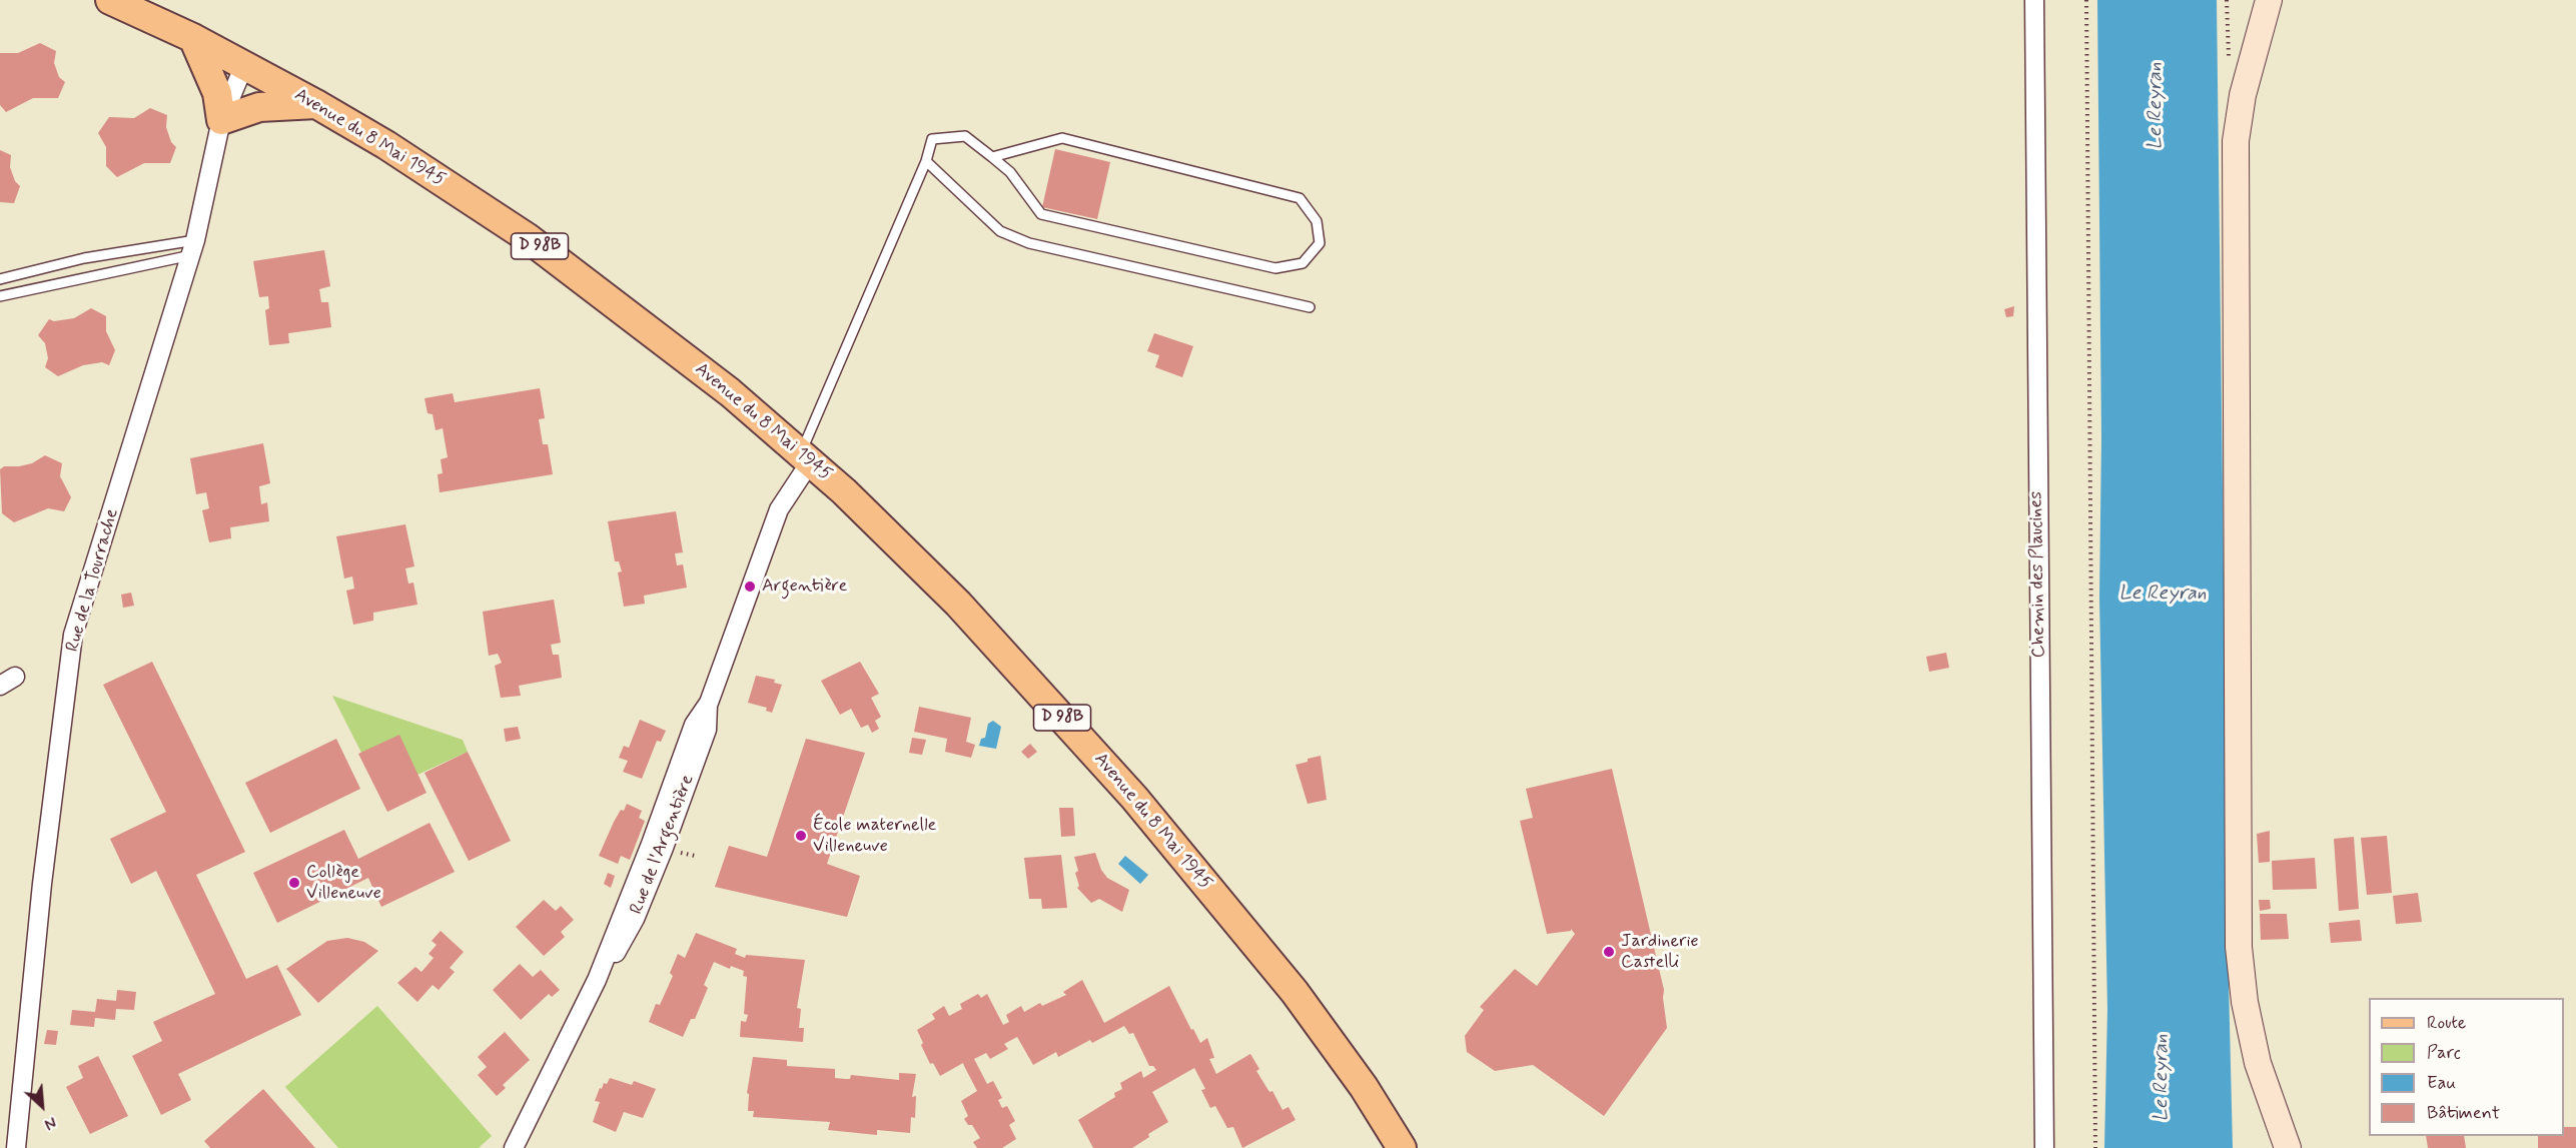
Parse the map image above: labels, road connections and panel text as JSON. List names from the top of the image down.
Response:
{
  "streets": {
    "main road": ["Avenue du 8 Mai 1945", "D 98B"],
    "street": ["Chemin des Plaucines", "Rue de la Tourrache", "Rue de l'Argentière"]
  },
  "crossings": [
    ["Avenue du 8 Mai 1945", "Rue de la Tourrache"],
    ["Avenue du 8 Mai 1945", "Rue de l'Argentière"]
  ],
  "water": ["Le Reyran"],
  "places": [
    "Argentière",
    "École maternelle Villeneuve",
    "Collège Villeneuve",
    "Jardinerie Castelli"
  ],
  "legend": [
    "Route",
    "Parc",
    "Eau",
    "Bâtiment"
  ],
  "north": "bottom right"
}
